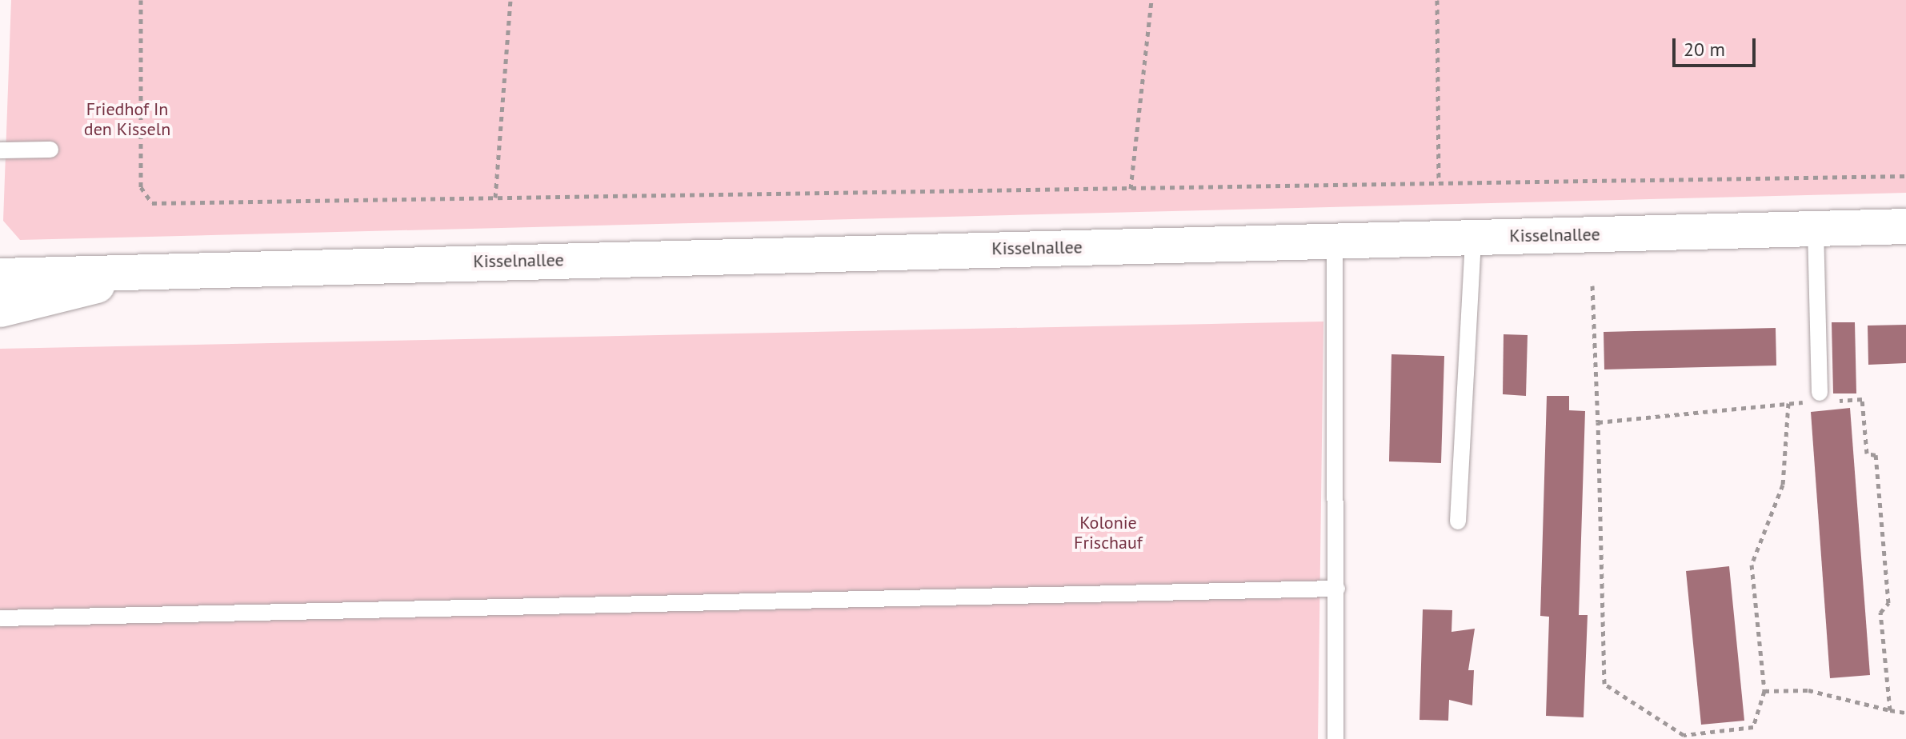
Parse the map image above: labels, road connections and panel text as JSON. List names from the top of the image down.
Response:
{
  "streets": {
    "street": ["Kisselnallee"]
  },
  "parks": ["Friedhof In den Kisseln", "Kolonie Frischauf"],
  "scale_bar": "20 m"
}
